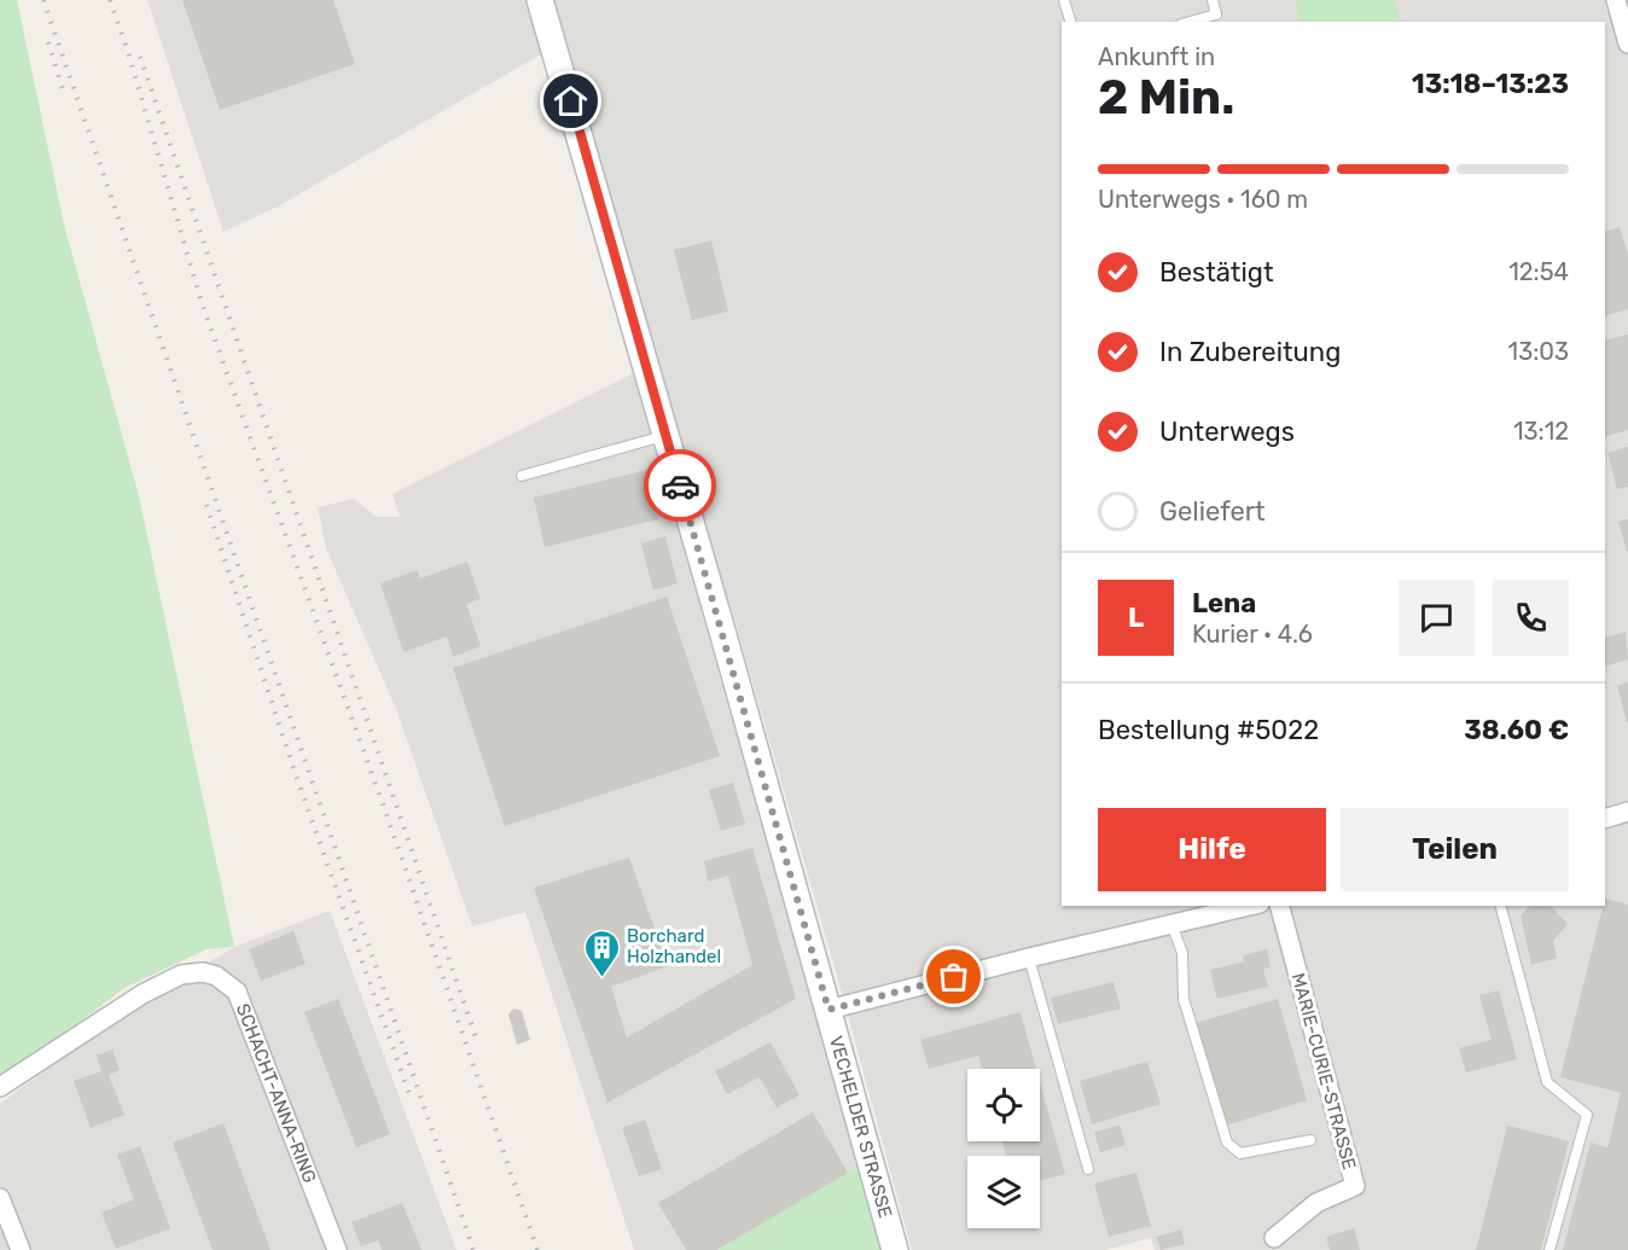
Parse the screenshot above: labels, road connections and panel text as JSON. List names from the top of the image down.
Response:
{
  "streets": {
    "main road": ["VECHELDER STRASSE"],
    "street": ["MARIE-CURIE-STRASSE", "SCHACHT-ANNA-RING"]
  },
  "places": {
    "building": ["Borchard Holzhandel"]
  },
  "page": {
    "heading": ["2 Min.", "Ankunft in", "13:18–13:23"],
    "panel": [
      "Lena",
      "Kurier · 4.6",
      "Bestellung #5022",
      "38.60 €"
    ],
    "bar": "Unterwegs · 160 m",
    "list": [
      ["Bestätigt", "12:54"],
      ["In Zubereitung", "13:03"],
      ["Unterwegs", "13:12"],
      "Geliefert"
    ],
    "round": "L",
    "buttons": ["Hilfe", "Teilen"]
  }
}
